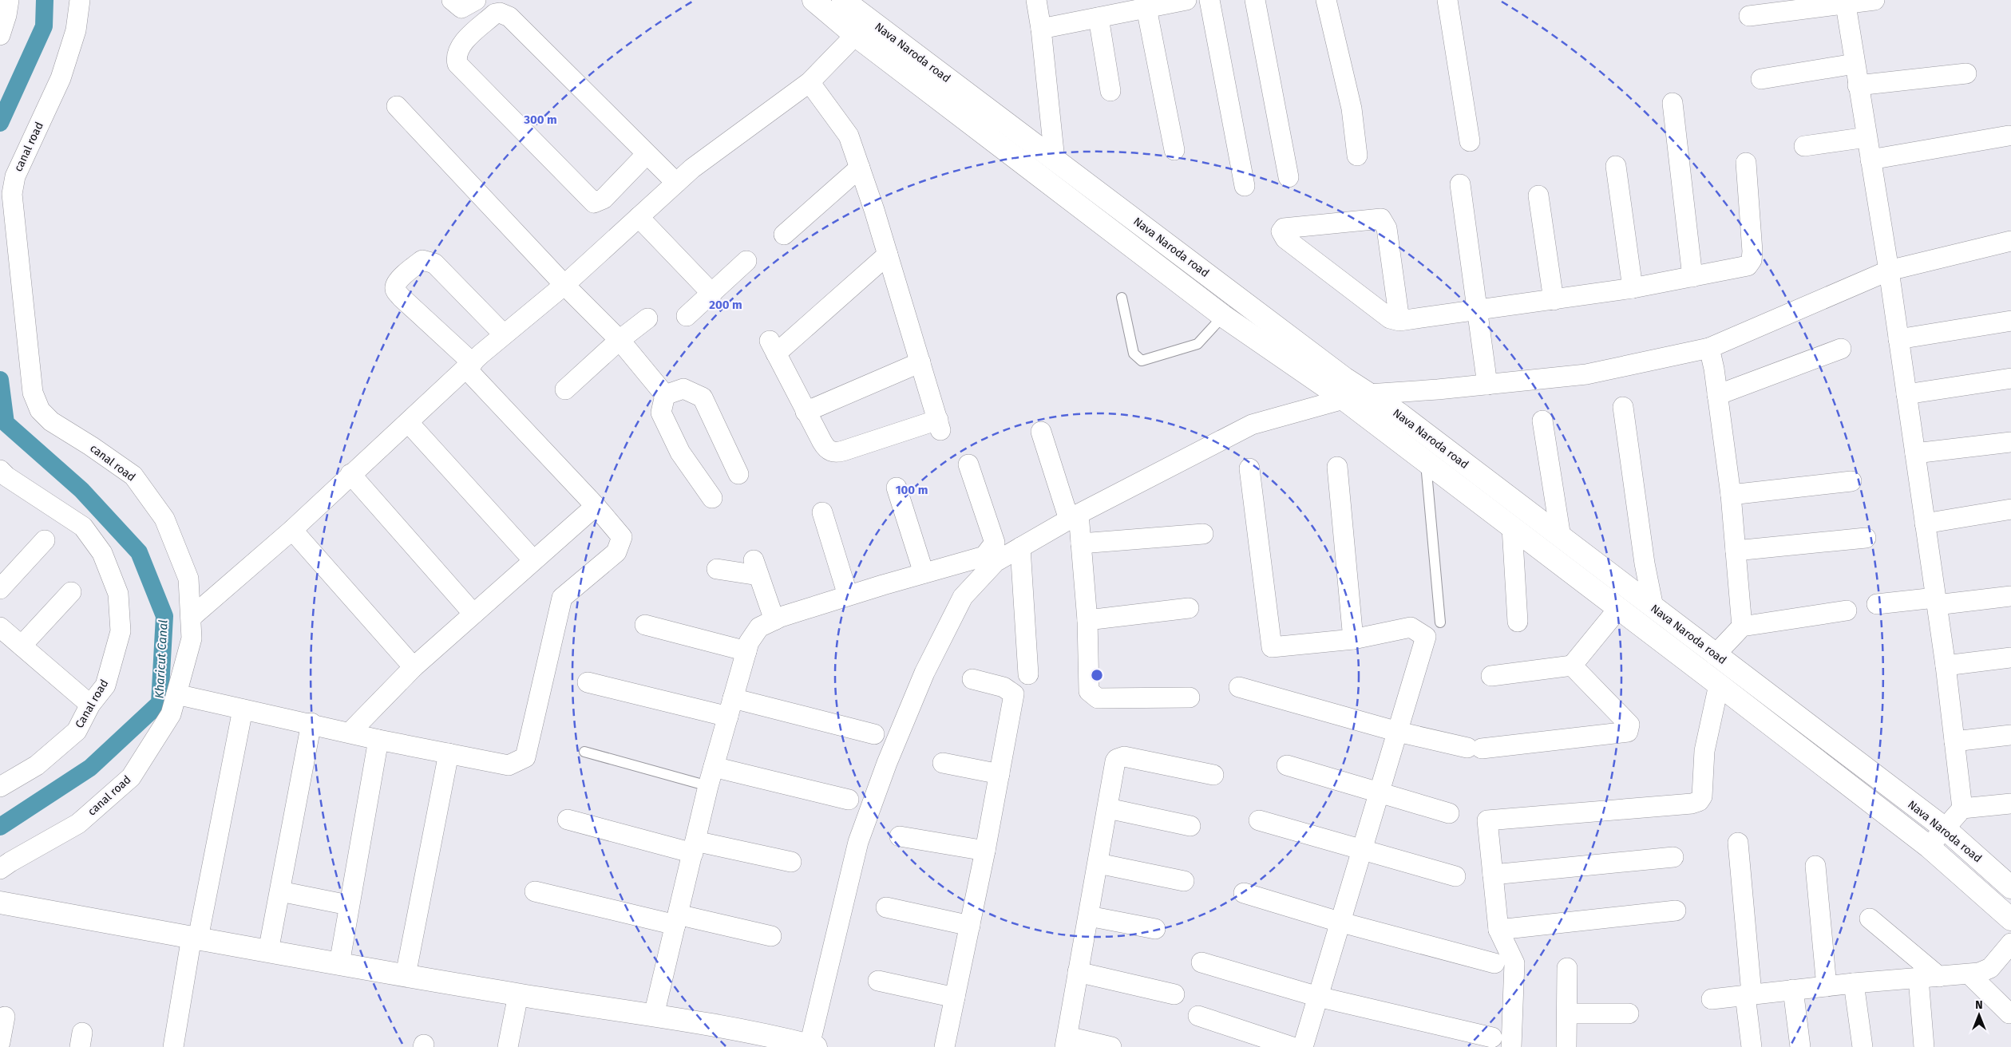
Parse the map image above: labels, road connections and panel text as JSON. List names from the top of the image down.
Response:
{
  "streets": {
    "street": ["Nava Naroda road", "canal road", "Canal road"]
  },
  "water": ["Kharicut Canal"],
  "north": "top",
  "rings": ["300 m", "200 m", "100 m"]
}
